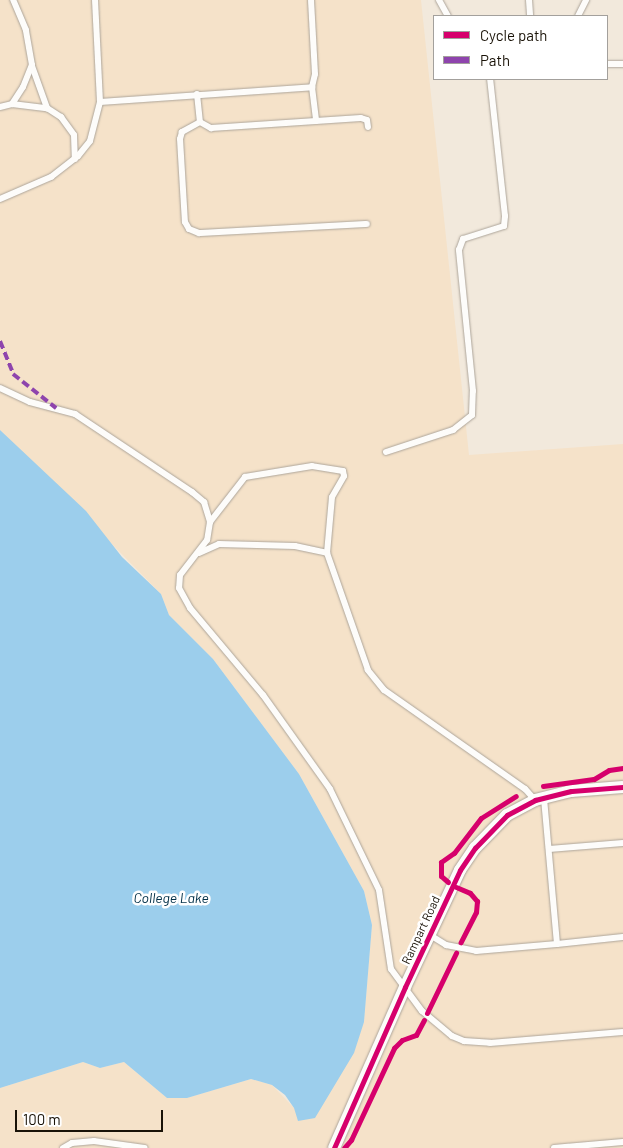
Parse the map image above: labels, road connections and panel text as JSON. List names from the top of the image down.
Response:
{
  "streets": {
    "street": ["Rampart Road"]
  },
  "water": ["College Lake"],
  "legend": ["Cycle path", "Path"],
  "scale_bar": "100 m"
}
